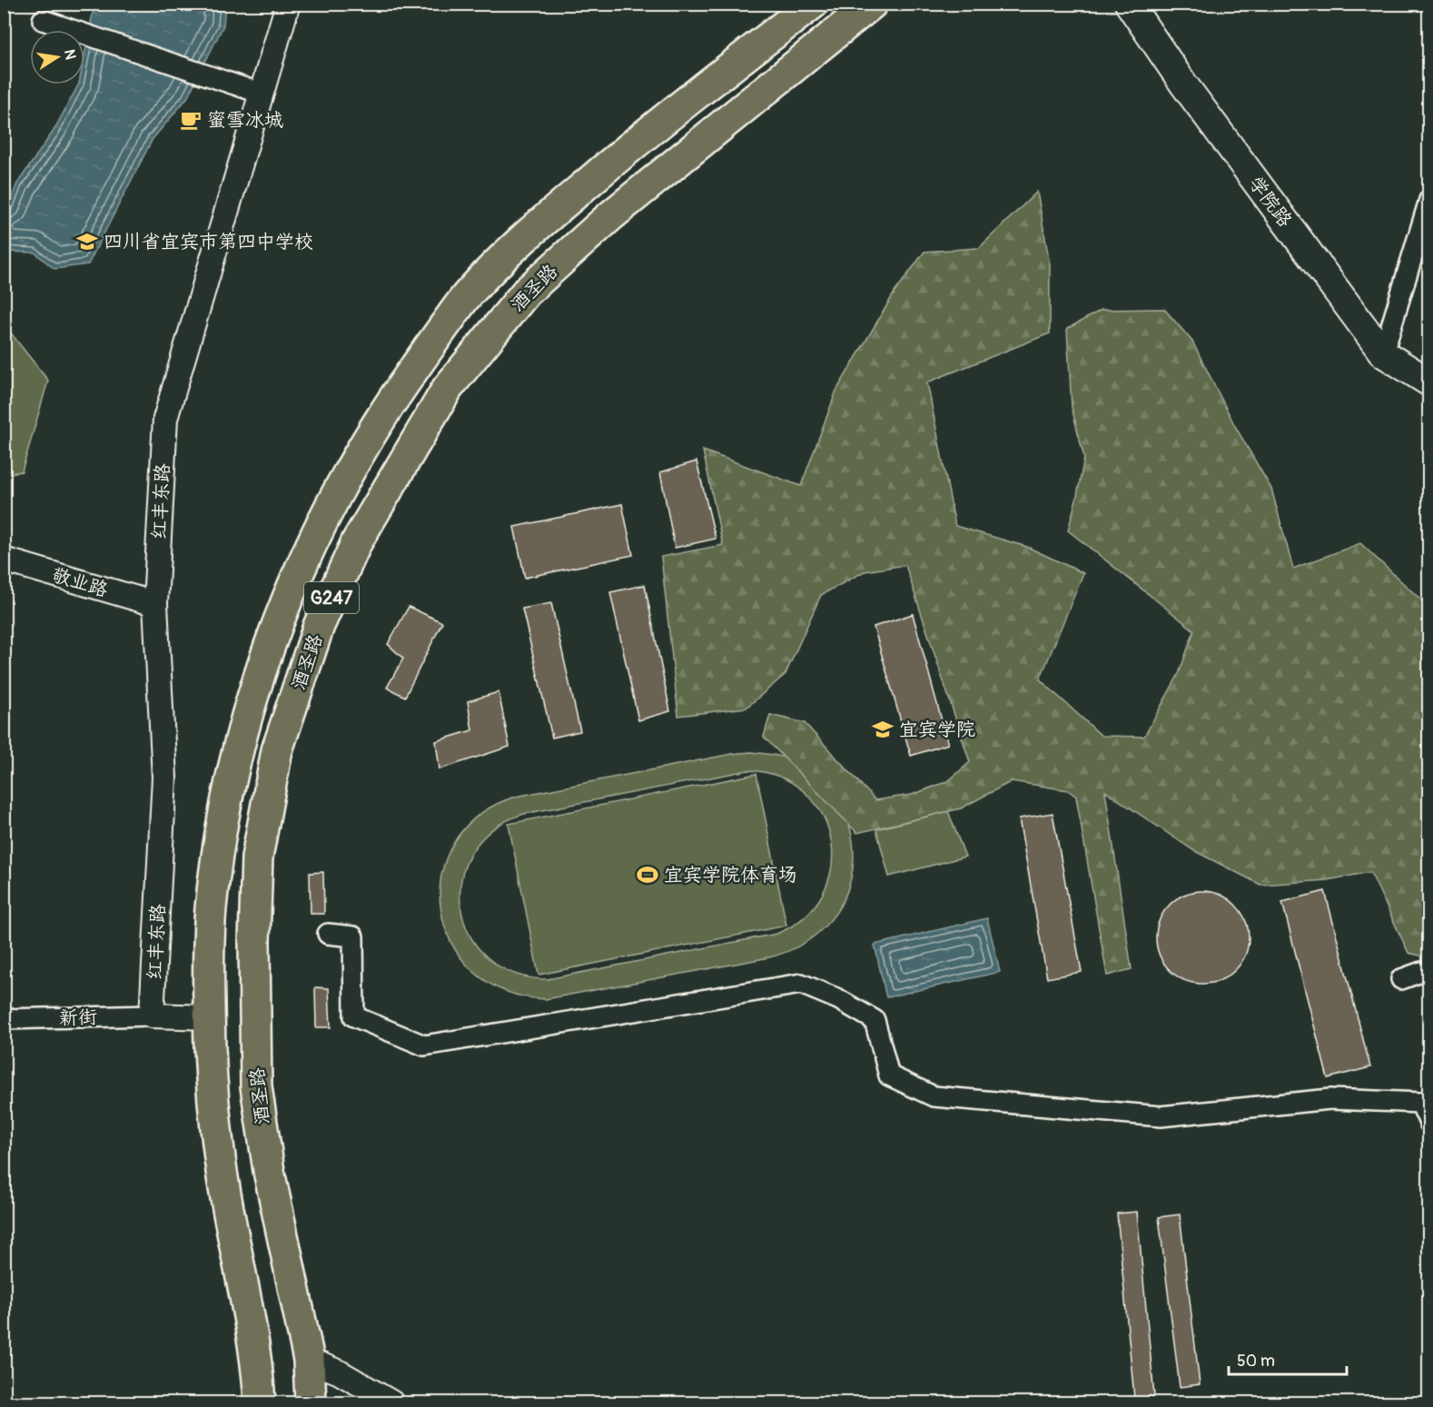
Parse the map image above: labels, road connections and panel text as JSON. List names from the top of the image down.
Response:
{
  "streets": {
    "highway": ["酒圣路", "G247"],
    "main road": ["学院路"],
    "street": ["红丰东路", "敬业路", "新街"]
  },
  "crossings": [
    ["红丰东路", "敬业路"],
    ["红丰东路", "新街"]
  ],
  "places": {
    "cafe": ["蜜雪冰城"],
    "school or university": ["四川省宜宾市第四中学校", "宜宾学院"],
    "sports": ["宜宾学院体育场"]
  },
  "scale_bar": "50 m",
  "north": "right"
}
